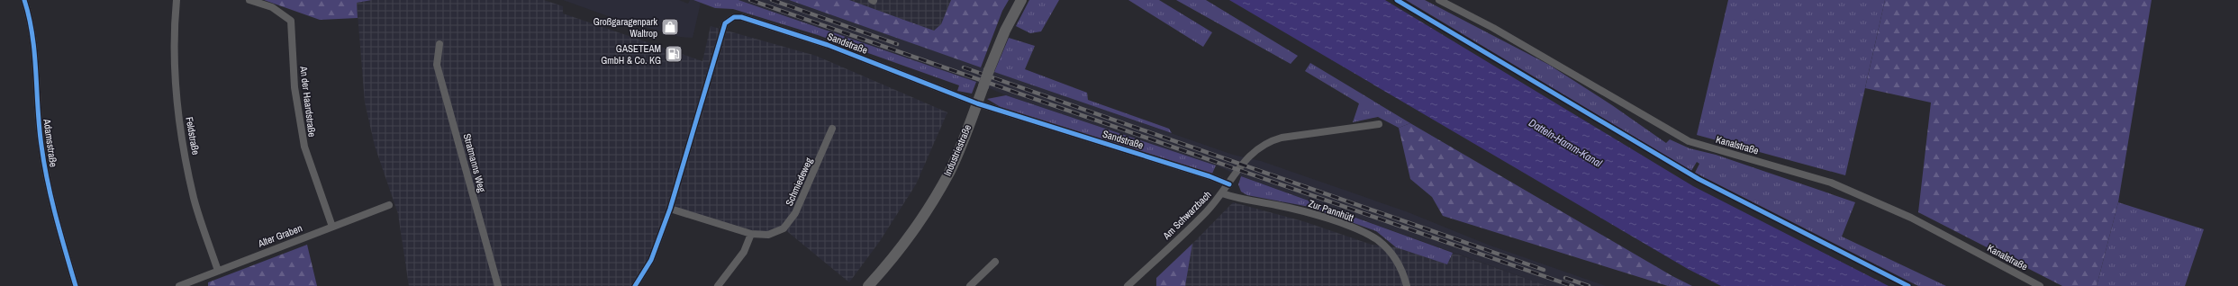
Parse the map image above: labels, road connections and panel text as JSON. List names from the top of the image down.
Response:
{
  "streets": {
    "main road": ["Industriestraße"],
    "street": [
      "Sandstraße",
      "An der Haardstraße",
      "Feldstraße",
      "Adamsstraße",
      "Kanalstraße",
      "Stratmanns Weg",
      "Schmiedeweg",
      "Zur Pannhütt",
      "Am Schwarzbach",
      "Alter Graben"
    ]
  },
  "crossings": [
    ["Sandstraße", "Industriestraße"],
    ["Sandstraße", "Schmiedeweg"],
    ["Sandstraße", "Am Schwarzbach"],
    ["An der Haardstraße", "Alter Graben"],
    ["Feldstraße", "Alter Graben"],
    ["Zur Pannhütt", "Am Schwarzbach"]
  ],
  "water": ["Datteln-Hamm-Kanal"],
  "places": {
    "shop": ["Großgaragenpark Waltrop"],
    "fuel station": ["GASETEAM GmbH & Co. KG"]
  }
}
